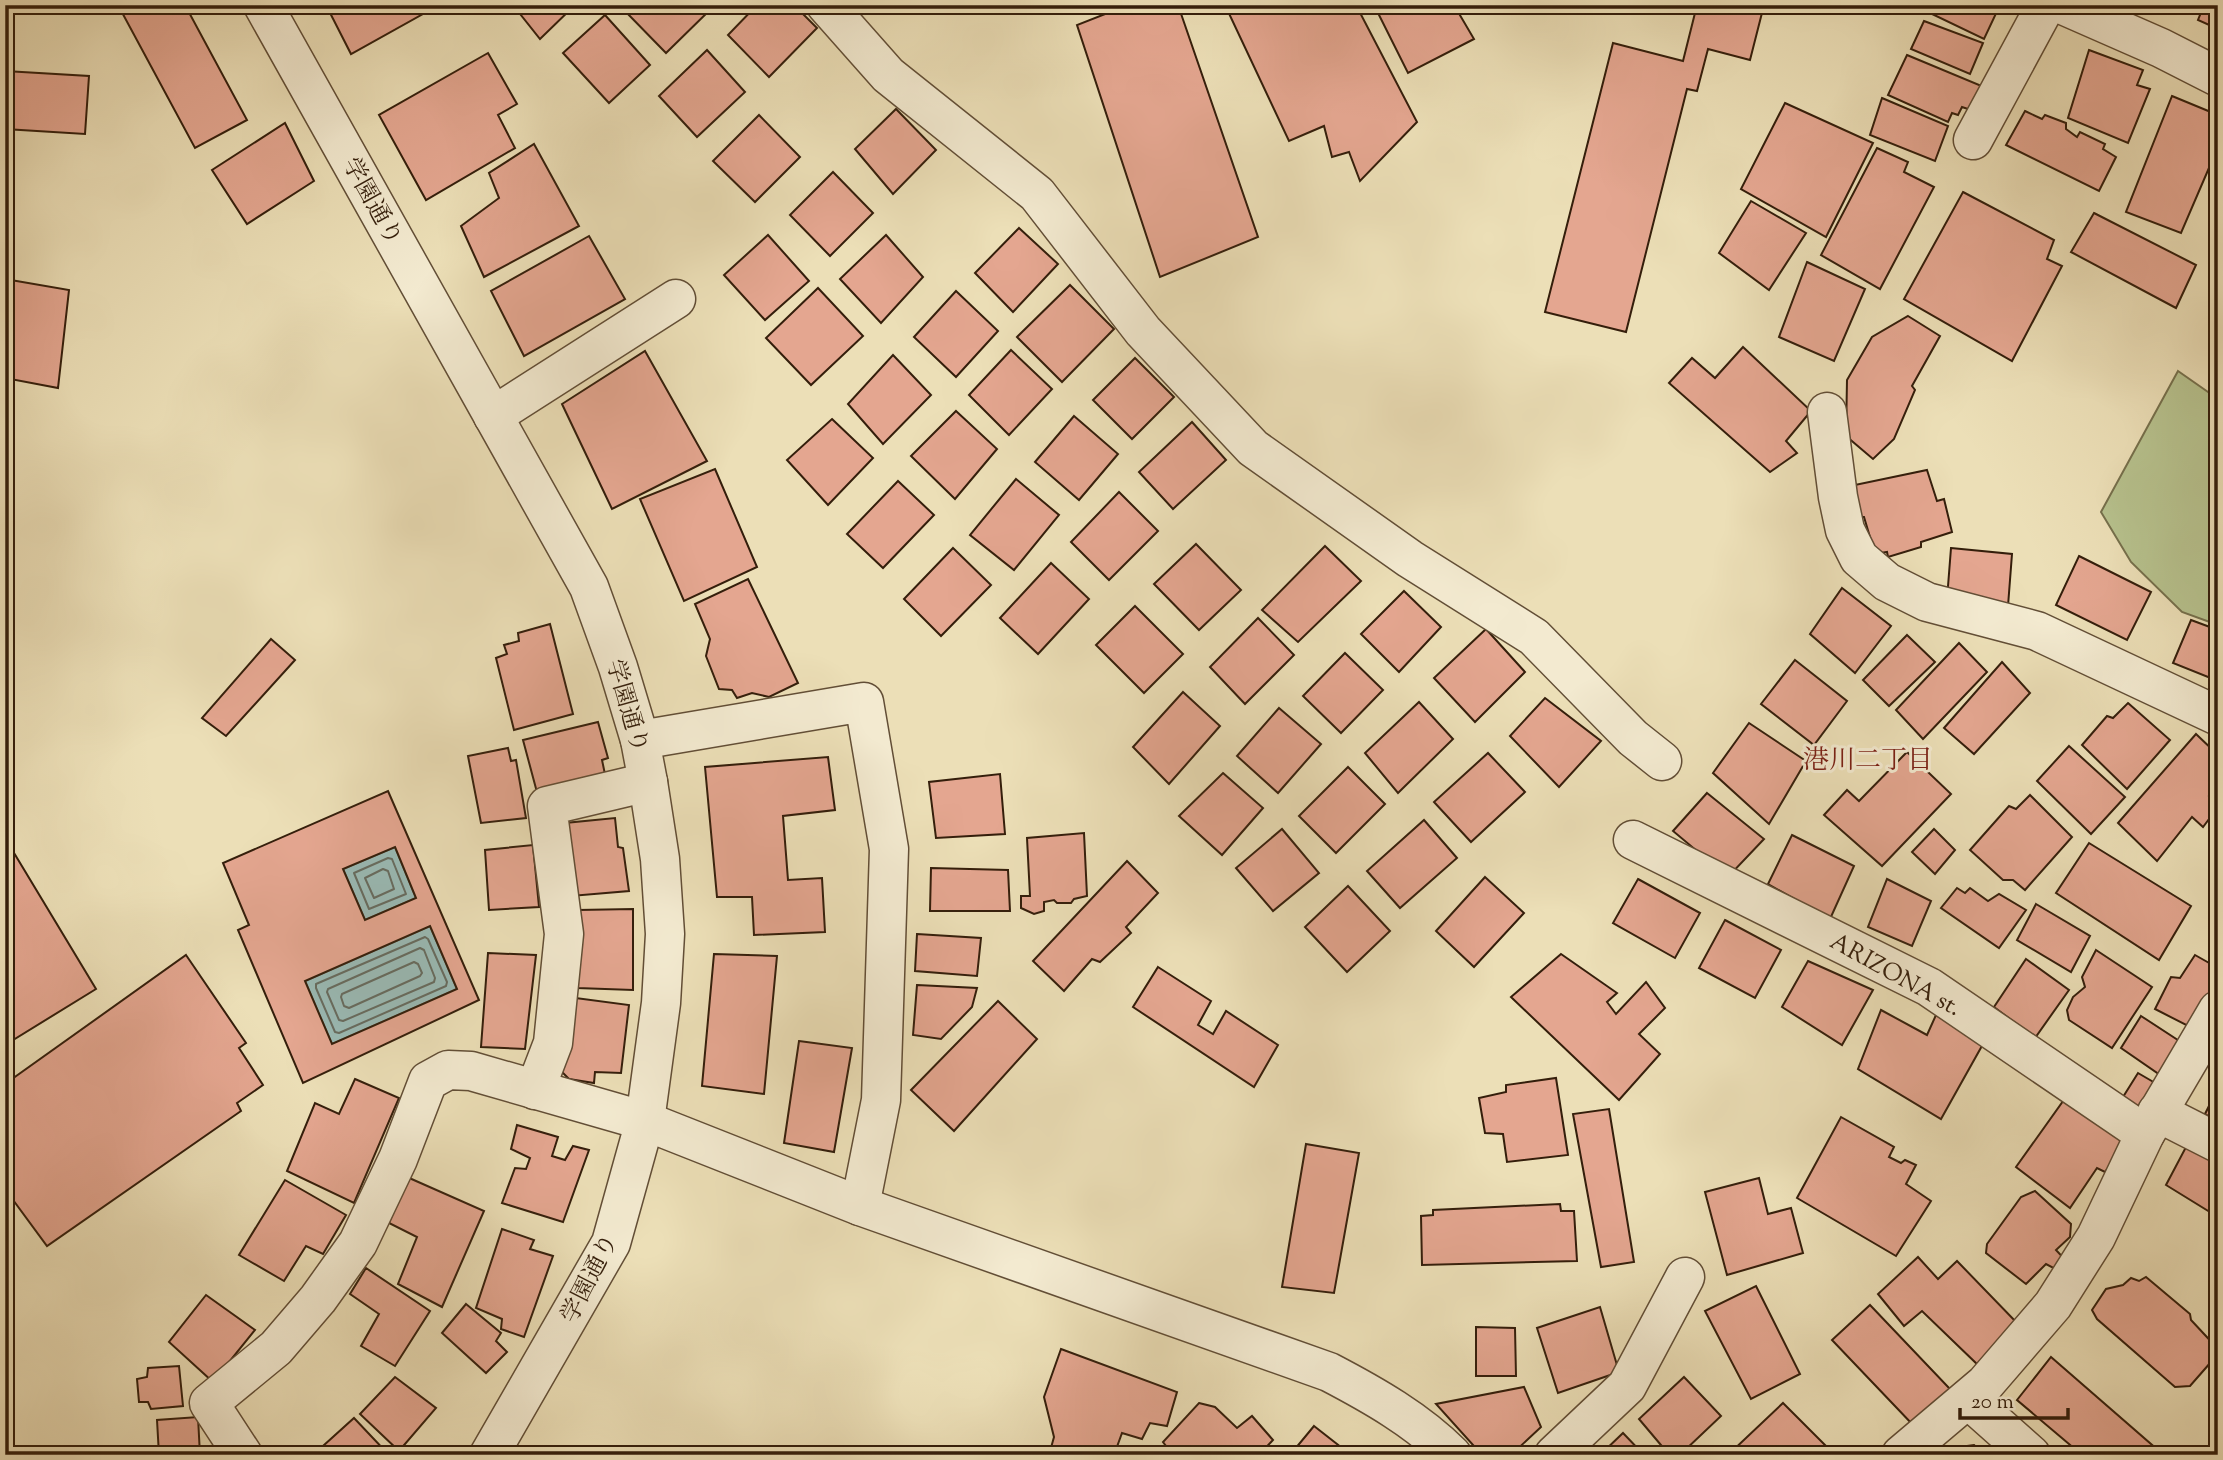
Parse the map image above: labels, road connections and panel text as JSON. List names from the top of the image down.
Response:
{
  "streets": {
    "street": ["学園通り", "ARIZONA st."]
  },
  "districts": ["港川二丁目"],
  "scale_bar": "20 m"
}
